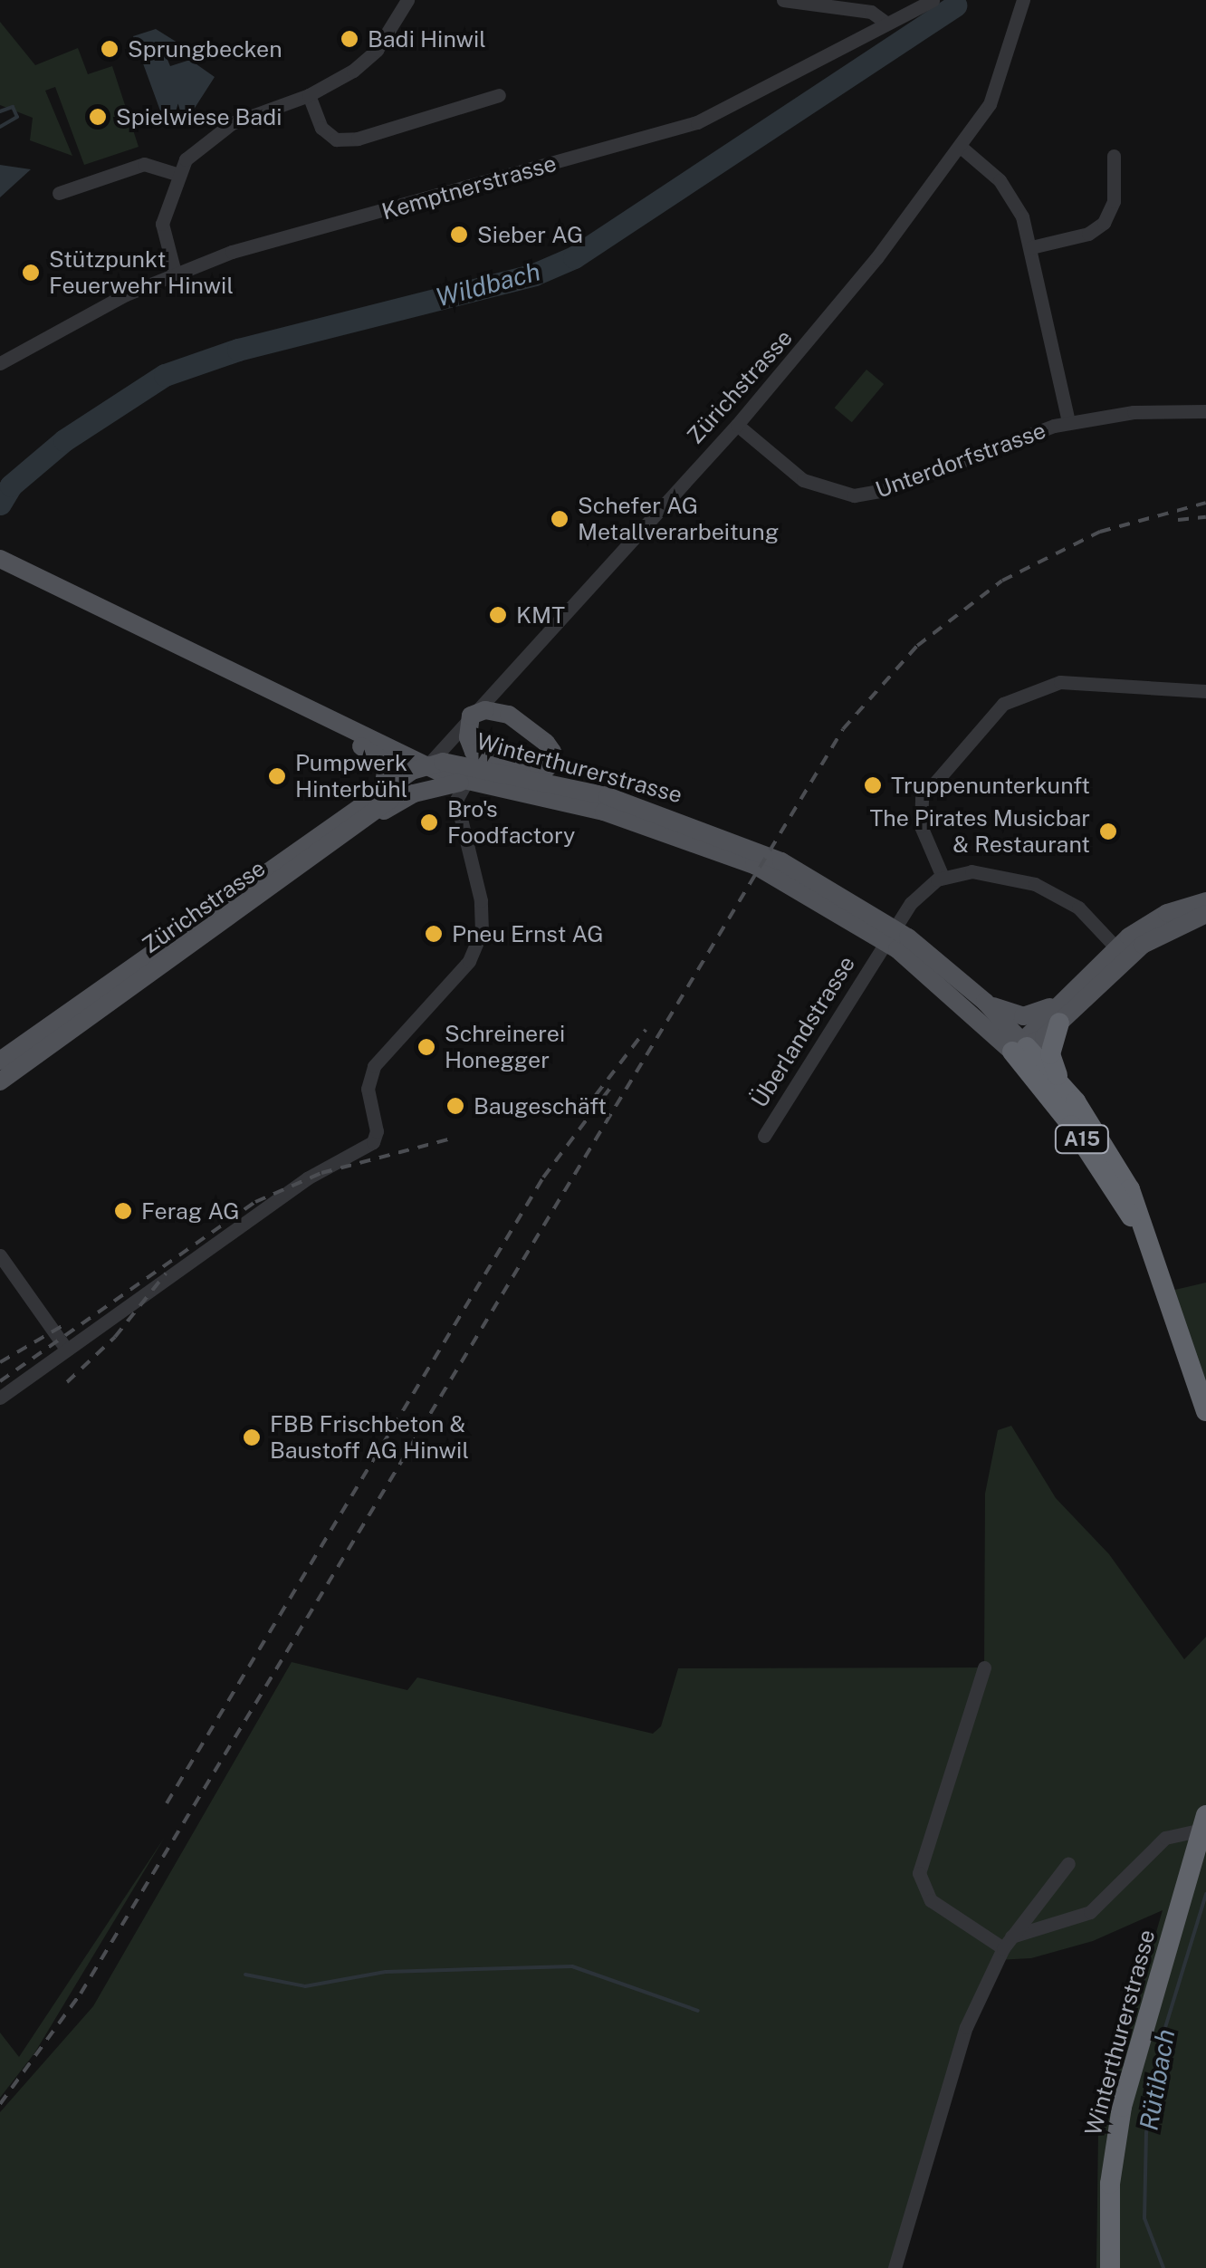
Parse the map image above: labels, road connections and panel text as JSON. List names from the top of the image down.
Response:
{
  "streets": {
    "highway": ["Winterthurerstrasse", "A15"],
    "main road": ["Zürichstrasse"],
    "street": ["Kemptnerstrasse", "Unterdorfstrasse", "Überlandstrasse"]
  },
  "crossings": [
    ["Zürichstrasse", "Unterdorfstrasse"],
    ["Zürichstrasse", "Winterthurerstrasse"],
    ["Winterthurerstrasse", "A15"]
  ],
  "water": ["Wildbach", "Rütibach"],
  "places": [
    "Badi Hinwil",
    "Sprungbecken",
    "Spielwiese Badi",
    "Sieber AG",
    "Stützpunkt Feuerwehr Hinwil",
    "Schefer AG Metallverarbeitung",
    "KMT",
    "Pumpwerk Hinterbühl",
    "Truppenunterkunft",
    "Bro's Foodfactory",
    "The Pirates Musicbar & Restaurant",
    "Pneu Ernst AG",
    "Schreinerei Honegger",
    "Baugeschäft",
    "Ferag AG",
    "FBB Frischbeton & Baustoff AG Hinwil"
  ]
}
